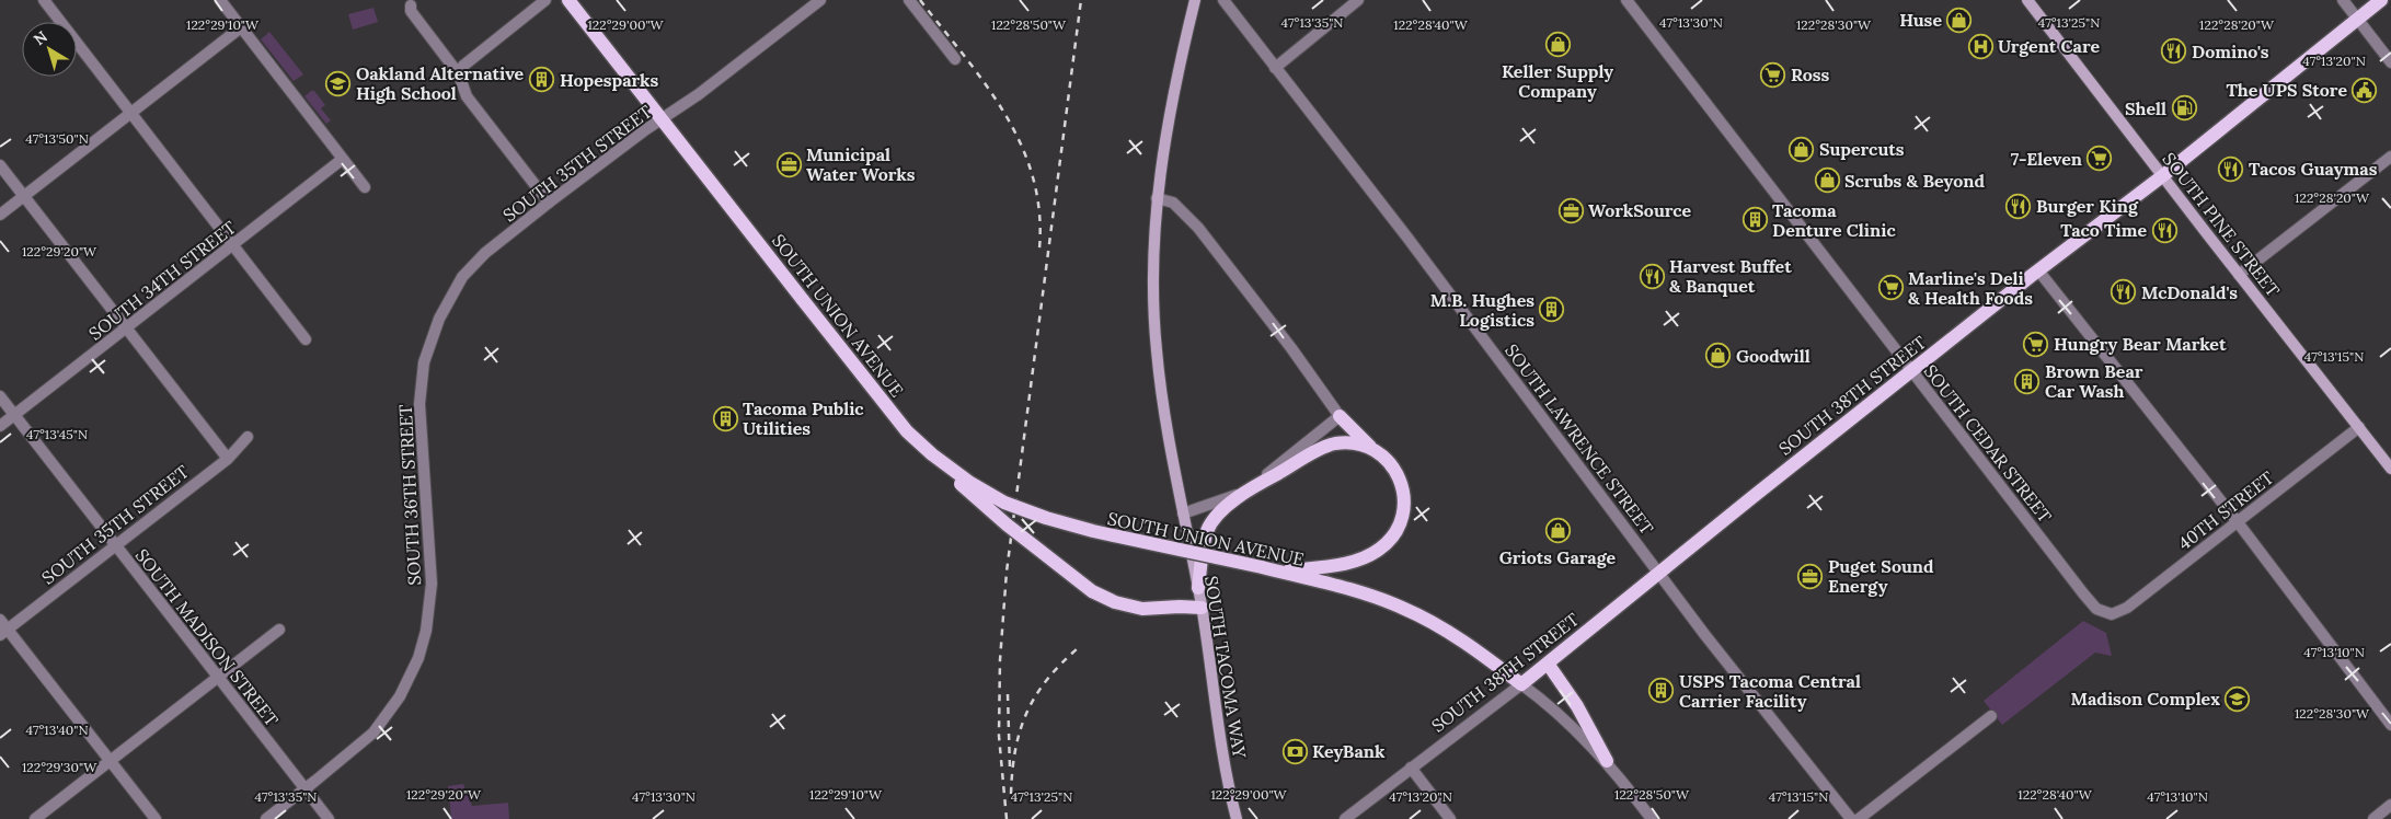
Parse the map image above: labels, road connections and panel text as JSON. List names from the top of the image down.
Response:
{
  "streets": {
    "main road": [
      "SOUTH PINE STREET",
      "SOUTH UNION AVENUE",
      "SOUTH 38TH STREET",
      "SOUTH TACOMA WAY"
    ],
    "street": [
      "SOUTH 35TH STREET",
      "SOUTH 34TH STREET",
      "SOUTH LAWRENCE STREET",
      "SOUTH CEDAR STREET",
      "SOUTH 36TH STREET",
      "40TH STREET",
      "SOUTH MADISON STREET"
    ]
  },
  "crossings": [
    ["SOUTH 35TH STREET", "SOUTH UNION AVENUE"],
    ["SOUTH 35TH STREET", "SOUTH 36TH STREET"],
    ["SOUTH 35TH STREET", "SOUTH MADISON STREET"],
    ["SOUTH PINE STREET", "SOUTH 38TH STREET"],
    ["SOUTH PINE STREET", "40TH STREET"],
    ["SOUTH 34TH STREET", "SOUTH MADISON STREET"],
    ["SOUTH UNION AVENUE", "SOUTH 38TH STREET"],
    ["SOUTH 38TH STREET", "SOUTH LAWRENCE STREET"],
    ["SOUTH 38TH STREET", "SOUTH CEDAR STREET"],
    ["SOUTH CEDAR STREET", "40TH STREET"],
    ["SOUTH 36TH STREET", "SOUTH MADISON STREET"]
  ],
  "places": {
    "shop": [
      "Huse",
      "Keller Supply Company",
      "Supercuts",
      "Scrubs & Beyond",
      "Goodwill",
      "Griots Garage"
    ],
    "hospital": ["Urgent Care"],
    "restaurant": [
      "Domino's",
      "Tacos Guaymas",
      "Burger King",
      "Taco Time",
      "Harvest Buffet & Banquet",
      "McDonald's"
    ],
    "supermarket": [
      "Ross",
      "7-Eleven",
      "Marline's Deli & Health Foods",
      "Hungry Bear Market"
    ],
    "building": [
      "Hopesparks",
      "Tacoma Denture Clinic",
      "M.B. Hughes Logistics",
      "Brown Bear Car Wash",
      "Tacoma Public Utilities",
      "USPS Tacoma Central Carrier Facility"
    ],
    "school or university": ["Oakland Alternative High School", "Madison Complex"],
    "public building": ["The UPS Store"],
    "fuel station": ["Shell"],
    "office": ["Municipal Water Works", "WorkSource", "Puget Sound Energy"],
    "bank": ["KeyBank"]
  },
  "north": "top left",
  "coordinates": [
    "47°13'35\"N",
    "47°13'30\"N",
    "47°13'25\"N",
    "122°28'20\"W",
    "122°29'10\"W",
    "122°29'00\"W",
    "122°28'50\"W",
    "122°28'40\"W",
    "122°28'30\"W",
    "47°13'20\"N",
    "47°13'50\"N",
    "122°29'20\"W",
    "47°13'15\"N",
    "47°13'45\"N",
    "47°13'10\"N",
    "47°13'40\"N",
    "122°29'30\"W"
  ]
}
